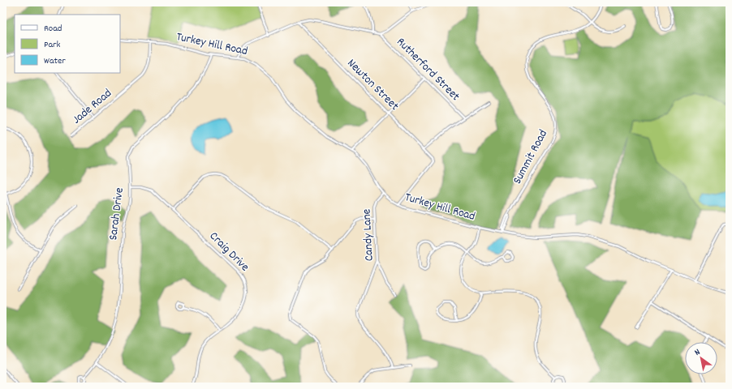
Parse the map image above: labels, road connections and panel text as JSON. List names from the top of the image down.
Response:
{
  "streets": {
    "street": [
      "Turkey Hill Road",
      "Rutherford Street",
      "Newton Street",
      "Jade Road",
      "Summit Road",
      "Sarah Drive",
      "Candy Lane",
      "Craig Drive"
    ]
  },
  "crossings": [
    ["Turkey Hill Road", "Newton Street"],
    ["Turkey Hill Road", "Jade Road"],
    ["Turkey Hill Road", "Summit Road"],
    ["Turkey Hill Road", "Sarah Drive"],
    ["Turkey Hill Road", "Candy Lane"],
    ["Sarah Drive", "Craig Drive"]
  ],
  "legend": ["Road", "Park", "Water"],
  "north": "top left"
}
